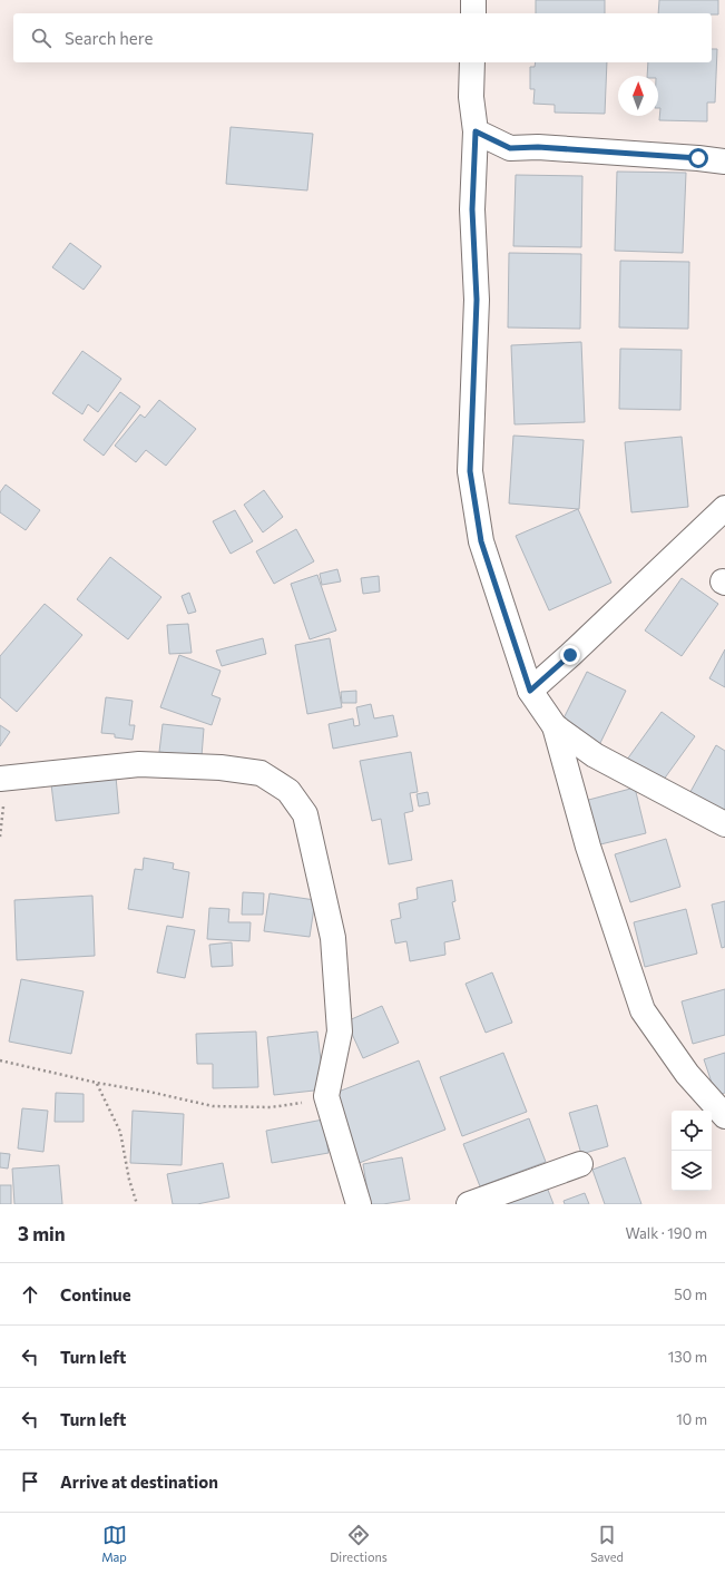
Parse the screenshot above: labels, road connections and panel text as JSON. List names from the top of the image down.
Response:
{
  "north": "top",
  "page": {
    "search": "Search here",
    "heading": ["3 min", "Walk · 190 m"],
    "list": [
      ["Continue", "50 m"],
      ["Turn left", "130 m"],
      ["Turn left", "10 m"],
      "Arrive at destination"
    ],
    "nav": ["Map", "Directions", "Saved"]
  }
}
